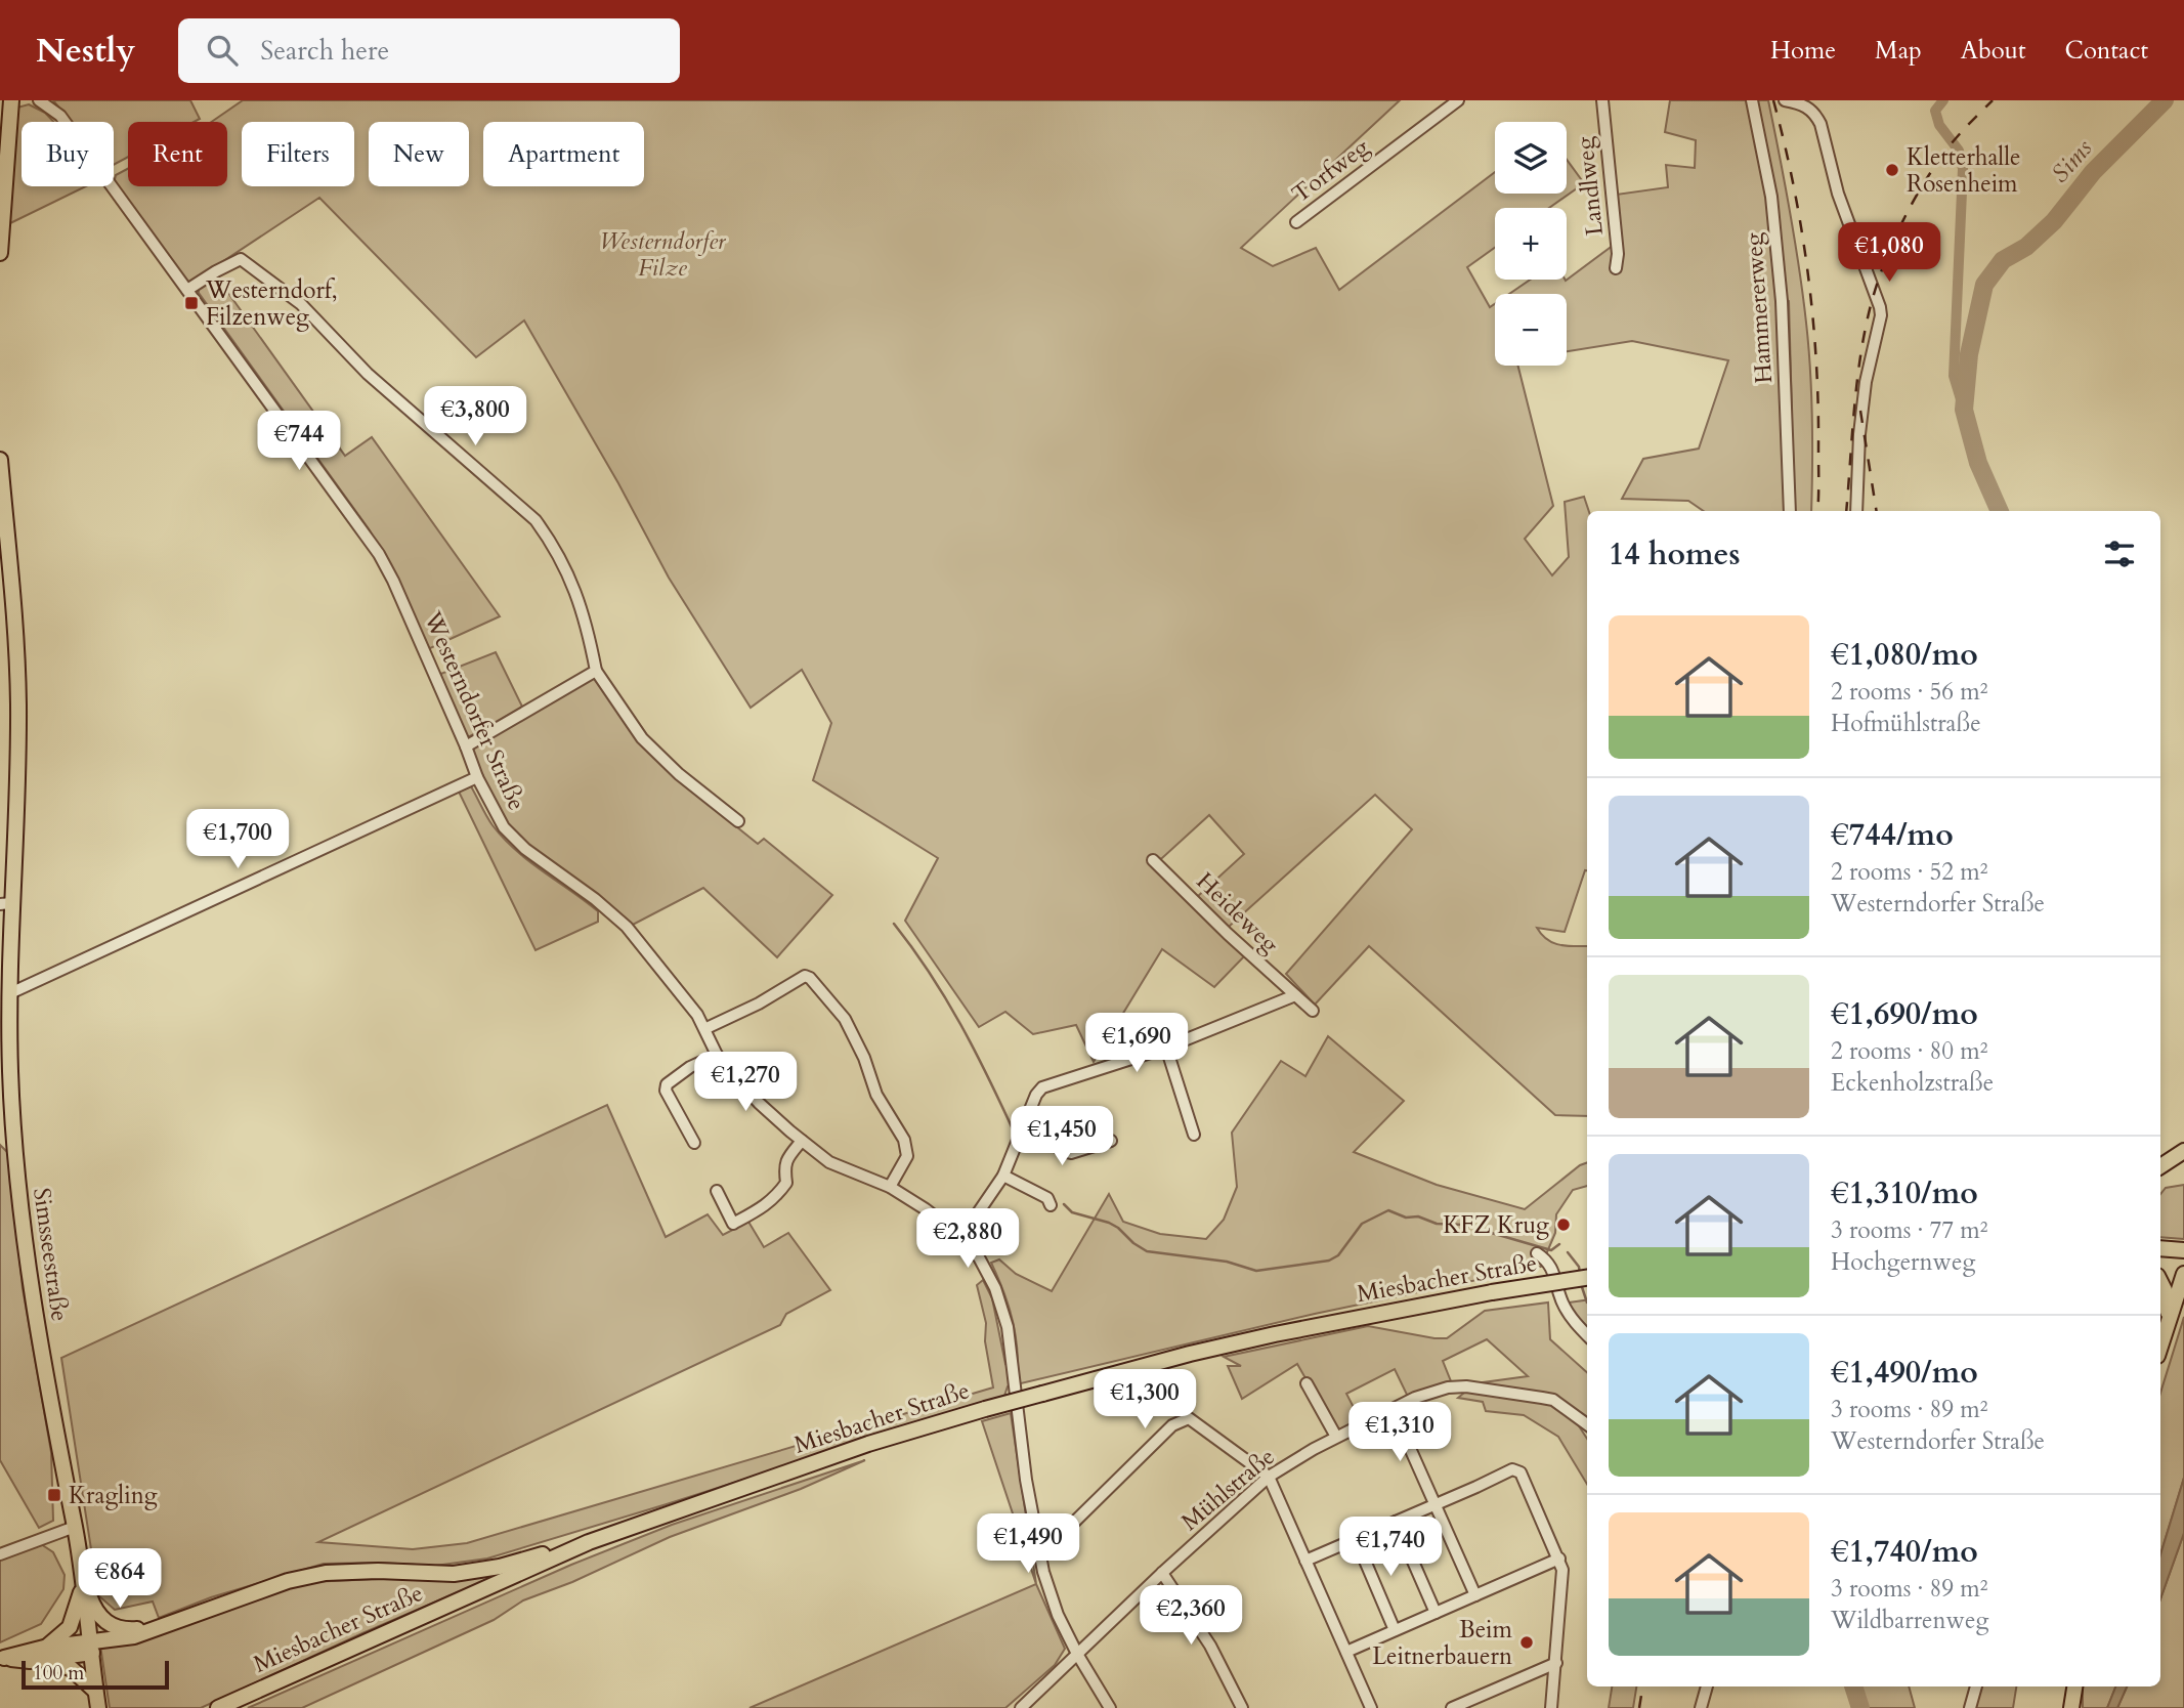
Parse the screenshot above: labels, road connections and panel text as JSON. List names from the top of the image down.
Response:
{
  "streets": {
    "main road": ["Simsseestraße", "Miesbacher Straße"],
    "street": [
      "Torfweg",
      "Landlweg",
      "Hammererweg",
      "Westerndorfer Straße",
      "Heideweg",
      "Mühlstraße"
    ]
  },
  "crossings": [
    ["Westerndorfer Straße", "Mühlstraße"]
  ],
  "water": ["Sims"],
  "parks": ["Westerndorfer Filze"],
  "places": {
    "other": ["Kletterhalle Rosenheim", "KFZ Krug", "Beim Leitnerbauern"],
    "transit": ["Westerndorf, Filzenweg", "Kragling"]
  },
  "scale_bar": "100 m",
  "page": {
    "header": "Nestly",
    "search": "Search here",
    "nav": [
      "Home",
      "Map",
      "About",
      "Contact"
    ],
    "map_buttons": ["+", "−"],
    "chip": [
      "Buy",
      "Rent",
      "Filters",
      "New",
      "Apartment"
    ],
    "price": [
      "€1,080",
      "€3,800",
      "€744",
      "€1,700",
      "€1,690",
      "€1,270",
      "€1,450",
      "€2,880",
      "€1,300",
      "€1,310",
      "€1,490",
      "€1,740",
      "€864",
      "€2,360"
    ],
    "heading": "14 homes",
    "list": [
      {
        "name": "€1,080/mo",
        "note": "2 rooms · 56 m² · Hofmühlstraße"
      },
      {
        "name": "€744/mo",
        "note": "2 rooms · 52 m² · Westerndorfer Straße"
      },
      {
        "name": "€1,690/mo",
        "note": "2 rooms · 80 m² · Eckenholzstraße"
      },
      {
        "name": "€1,310/mo",
        "note": "3 rooms · 77 m² · Hochgernweg"
      },
      {
        "name": "€1,490/mo",
        "note": "3 rooms · 89 m² · Westerndorfer Straße"
      },
      {
        "name": "€1,740/mo",
        "note": "3 rooms · 89 m² · Wildbarrenweg"
      }
    ],
    "scale": "100 m"
  }
}
